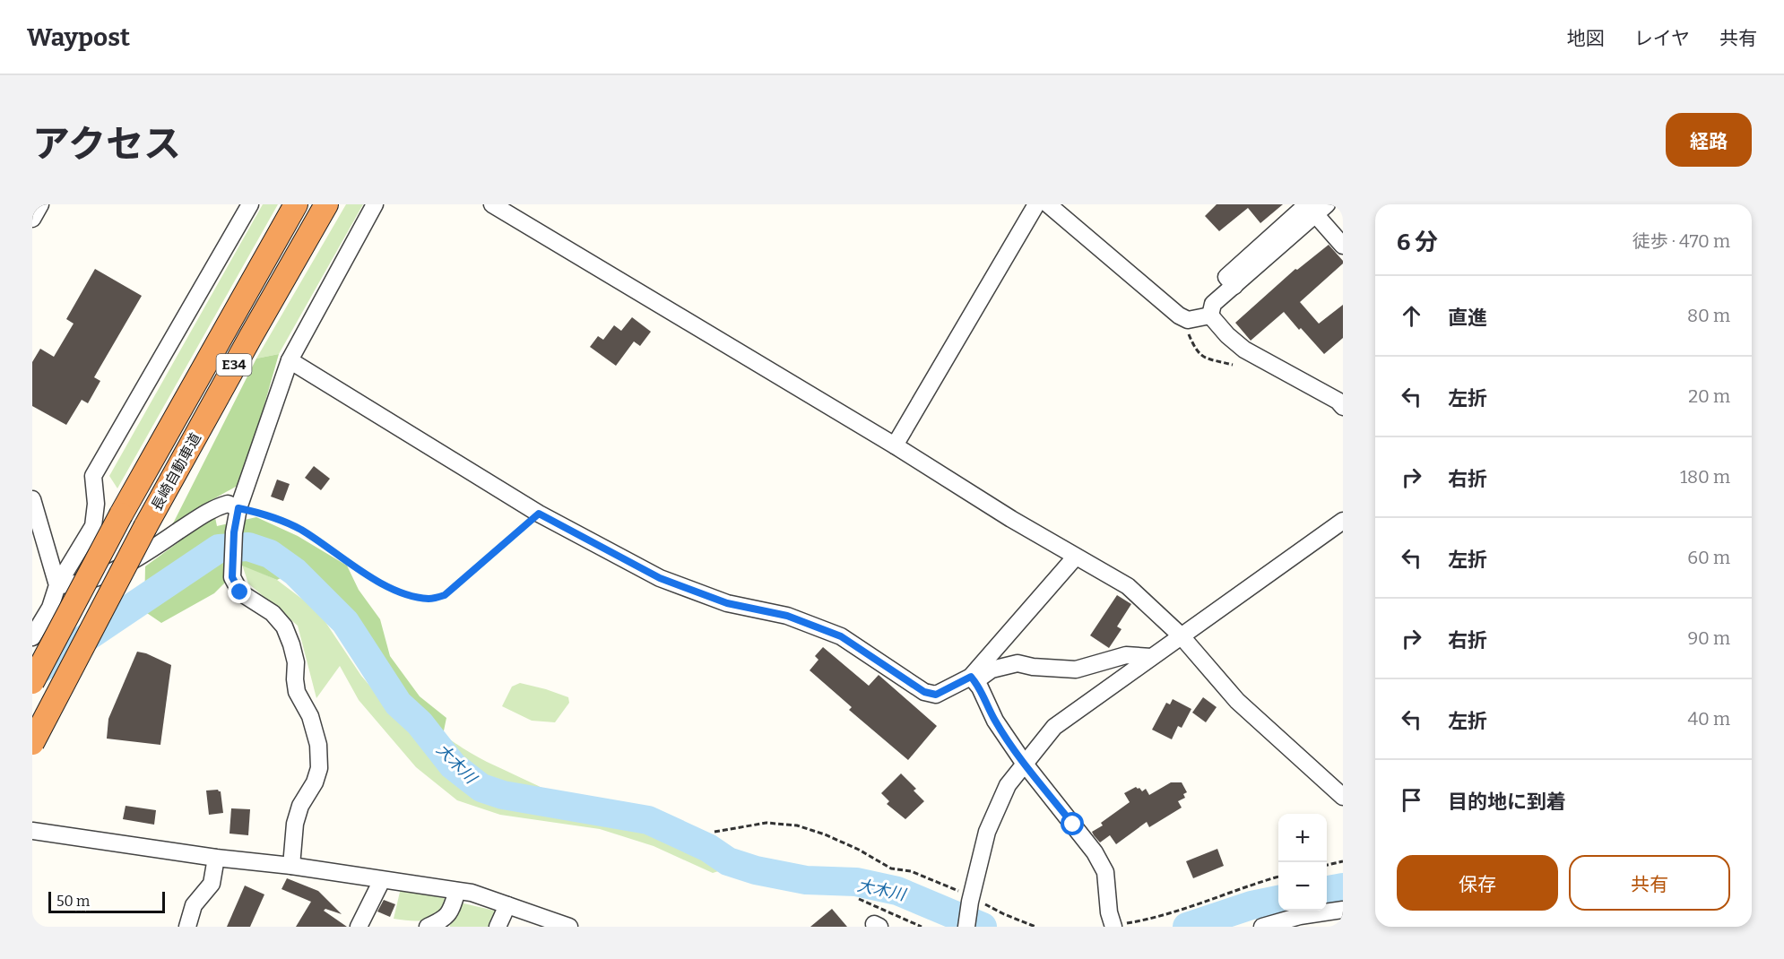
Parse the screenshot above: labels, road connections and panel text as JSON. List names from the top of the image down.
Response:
{
  "streets": {
    "highway": ["E34", "長崎自動車道"]
  },
  "water": ["大木川"],
  "scale_bar": "50 m",
  "page": {
    "header": "Waypost",
    "nav": ["地図", "レイヤ", "共有"],
    "title": "アクセス",
    "buttons": [
      "経路",
      ["保存", "共有"]
    ],
    "heading": ["6 分", "徒歩 · 470 m"],
    "list": [
      ["直進", "80 m"],
      ["左折", "20 m"],
      ["右折", "180 m"],
      ["左折", "60 m"],
      ["右折", "90 m"],
      ["左折", "40 m"],
      "目的地に到着"
    ],
    "map_buttons": ["+", "−"],
    "scale": "50 m"
  }
}
